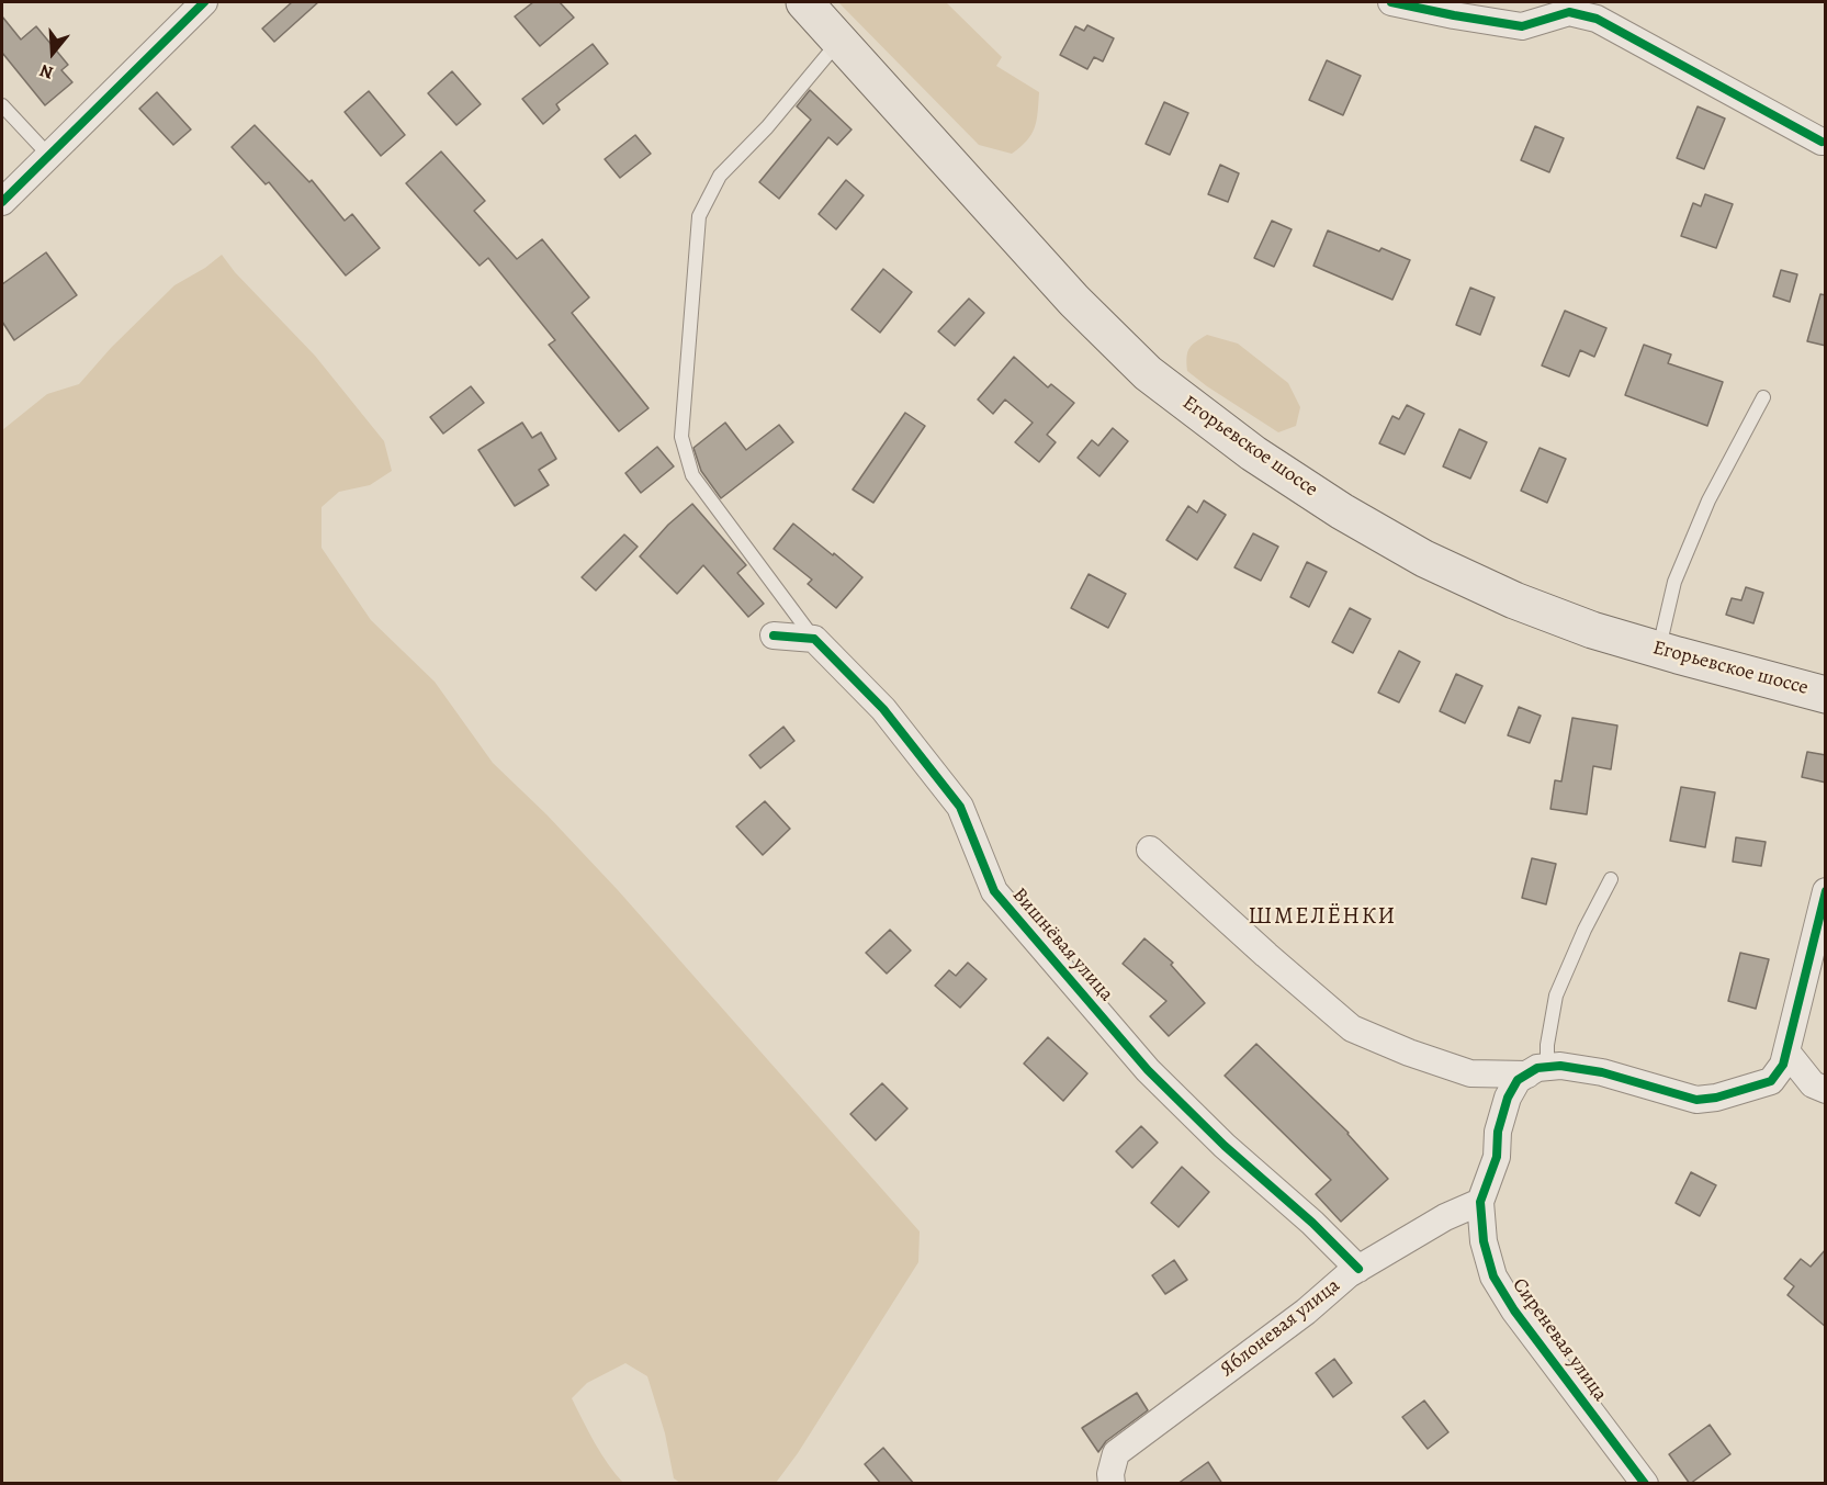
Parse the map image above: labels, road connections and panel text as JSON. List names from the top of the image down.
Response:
{
  "streets": {
    "main road": ["Егорьевское шоссе"],
    "street": ["Вишнёвая улица", "Яблоневая улица", "Сиреневая улица"]
  },
  "crossings": [
    ["Вишнёвая улица", "Яблоневая улица"],
    ["Яблоневая улица", "Сиреневая улица"]
  ],
  "districts": ["ШМЕЛЁНКИ"],
  "north": "bottom"
}
